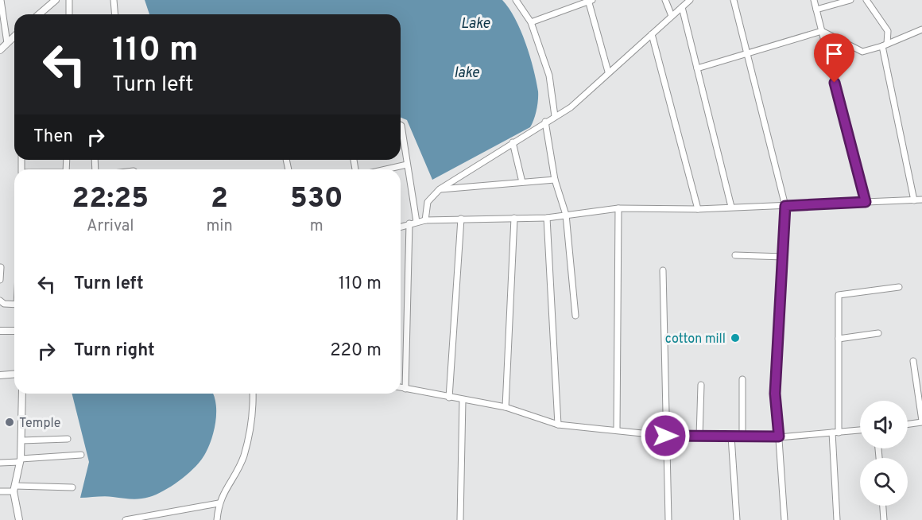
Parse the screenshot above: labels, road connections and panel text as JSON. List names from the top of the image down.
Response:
{
  "water": ["Lake", "lake"],
  "places": ["cotton mill", "Temple"],
  "page": {
    "turn": ["110 m", "Turn left"],
    "then": "Then",
    "eta": [
      "22:25",
      "Arrival",
      "2",
      "min",
      "530",
      "m"
    ],
    "list": [
      {
        "name": "Turn left",
        "value": "110 m"
      },
      {
        "name": "Turn right",
        "value": "220 m"
      }
    ]
  }
}
